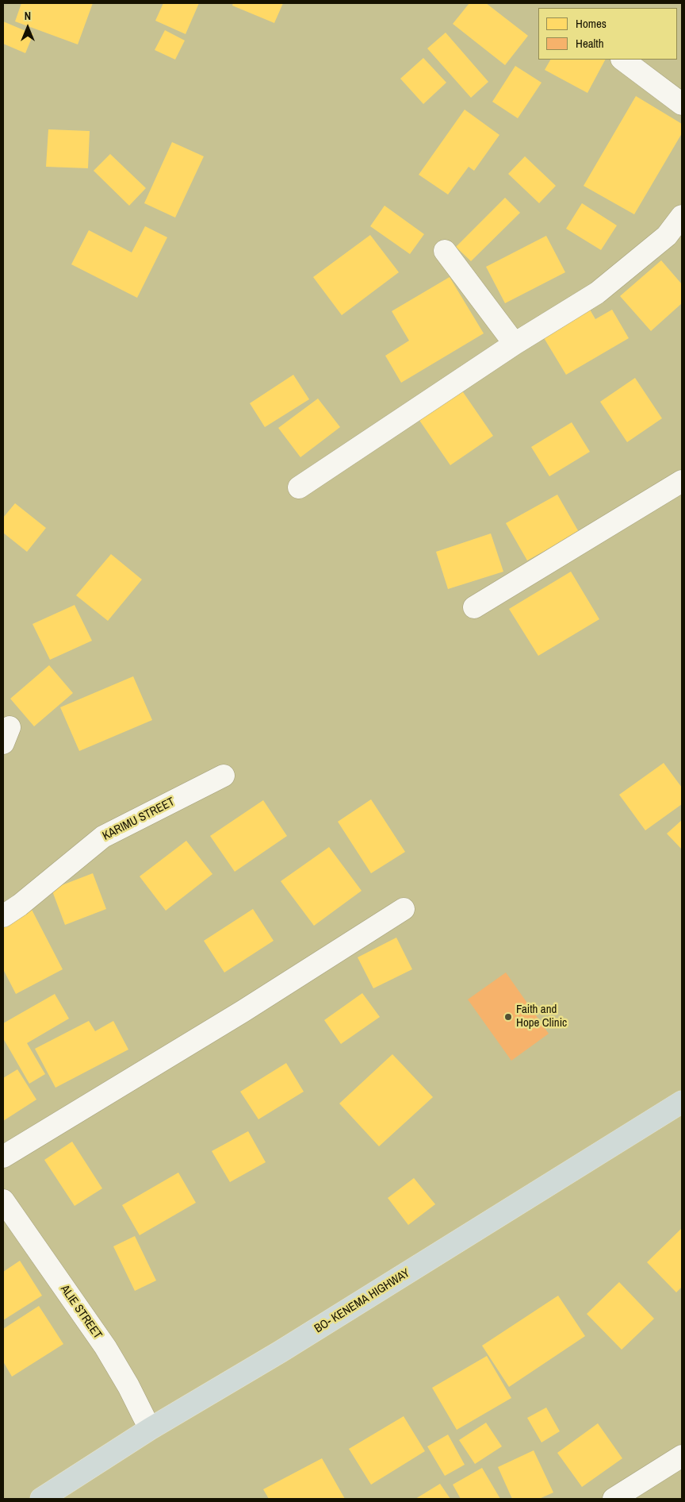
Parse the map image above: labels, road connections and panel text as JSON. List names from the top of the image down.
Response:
{
  "streets": {
    "highway": ["BO- KENEMA HIGHWAY"],
    "street": ["KARIMU STREET", "ALIE STREET"]
  },
  "crossings": [
    ["BO- KENEMA HIGHWAY", "ALIE STREET"]
  ],
  "places": ["Faith and Hope Clinic"],
  "legend": ["Homes", "Health"],
  "north": "top"
}
